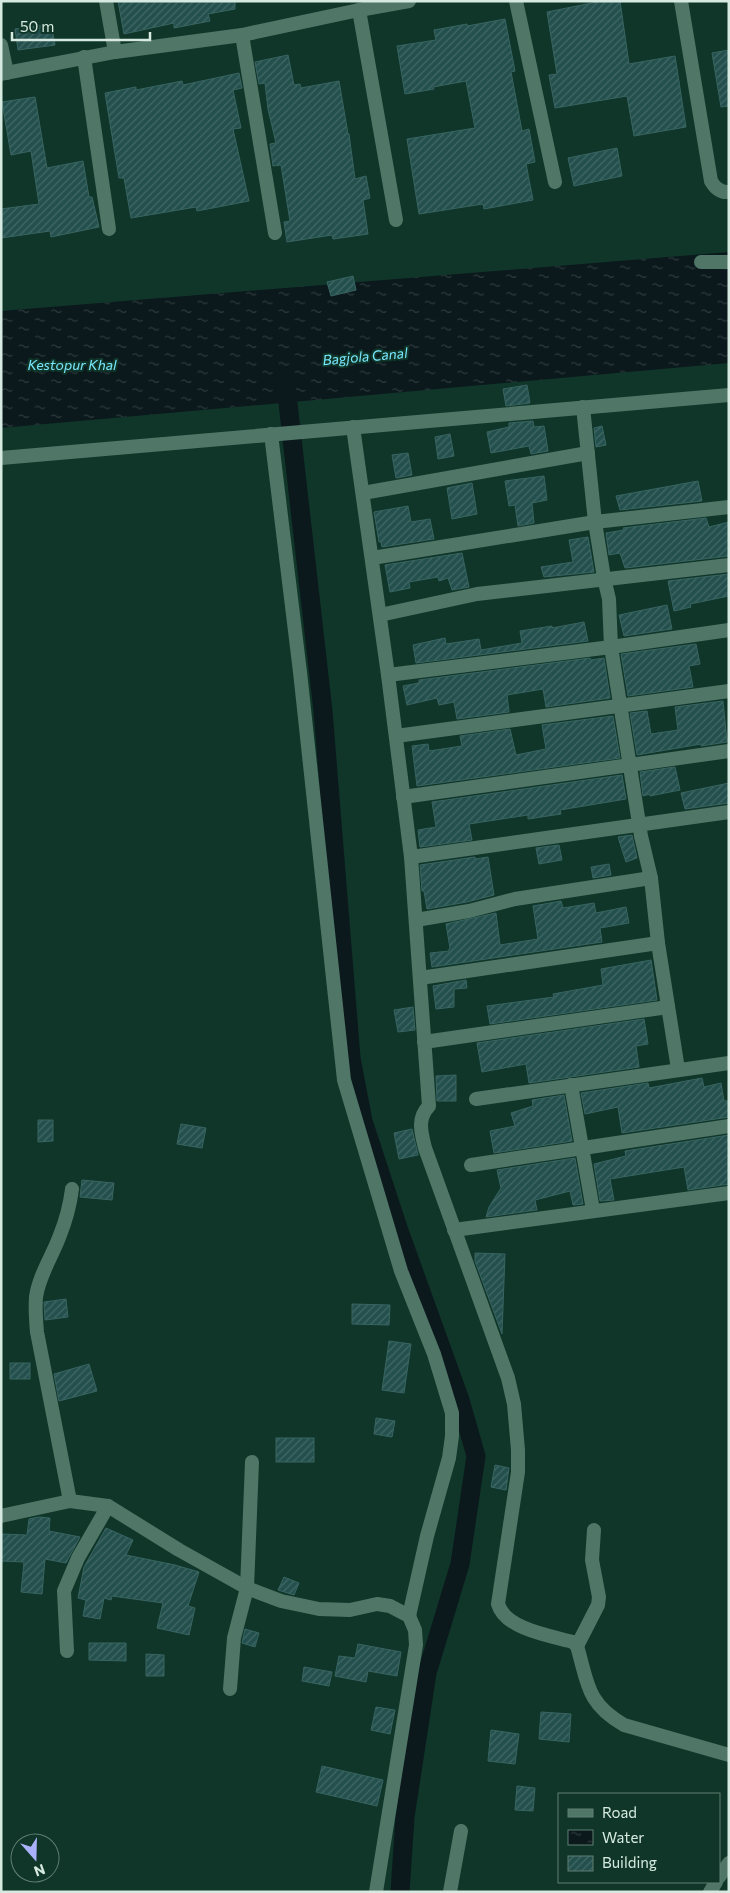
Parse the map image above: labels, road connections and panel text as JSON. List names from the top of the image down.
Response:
{
  "water": ["Bagjola Canal", "Kestopur Khal"],
  "legend": ["Road", "Water", "Building"],
  "scale_bar": "50 m",
  "north": "bottom"
}
